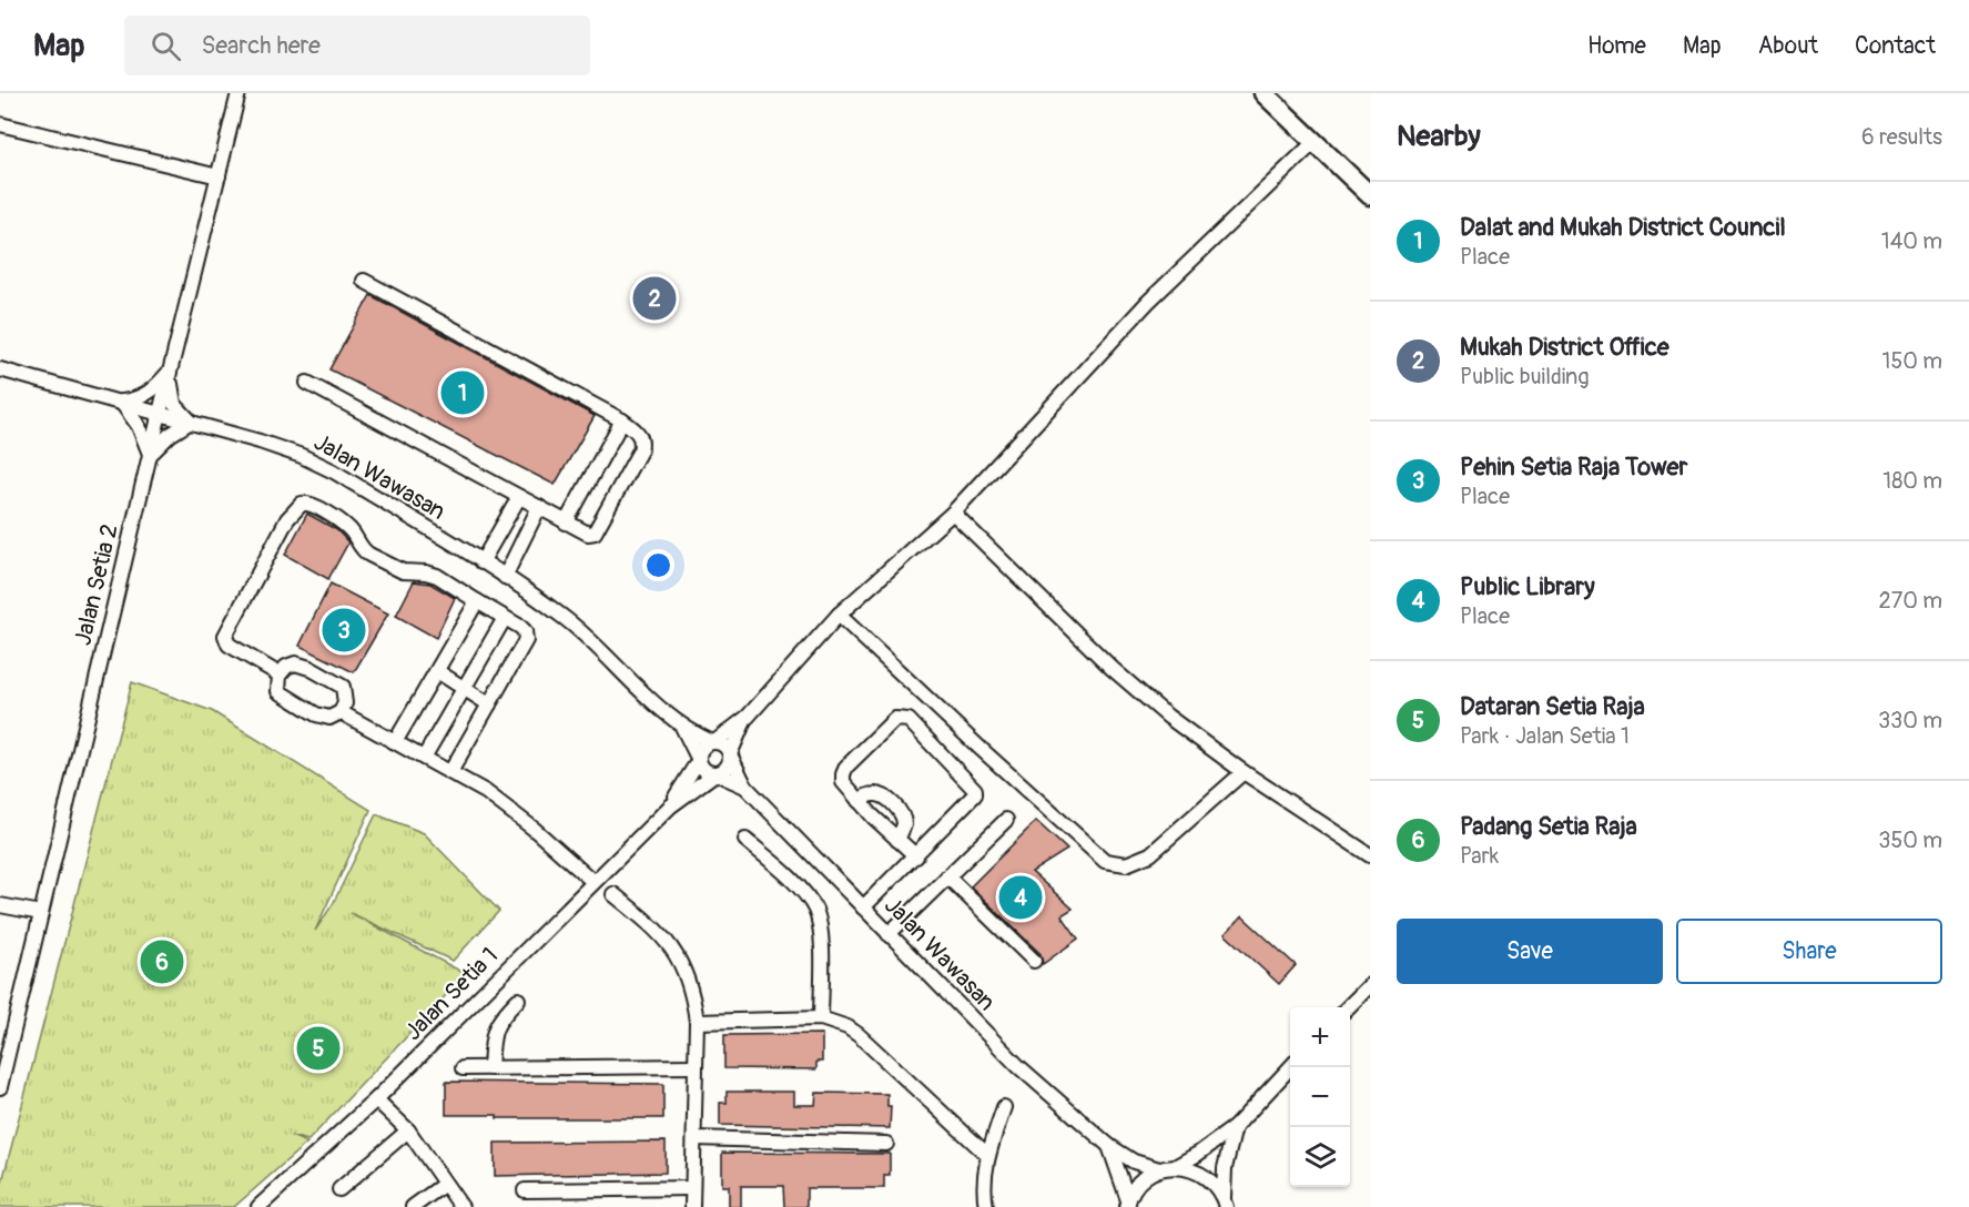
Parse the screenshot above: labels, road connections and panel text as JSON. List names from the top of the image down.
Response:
{
  "streets": {
    "street": ["Jalan Wawasan", "Jalan Setia 2", "Jalan Setia 1"]
  },
  "crossings": [
    ["Jalan Wawasan", "Jalan Setia 2"],
    ["Jalan Wawasan", "Jalan Setia 1"]
  ],
  "page": {
    "header": "Map",
    "search": "Search here",
    "nav": [
      "Home",
      "Map",
      "About",
      "Contact"
    ],
    "heading": ["Nearby", "6 results"],
    "list": [
      {
        "mark": "1",
        "name": "Dalat and Mukah District Council",
        "note": "Place",
        "value": "140 m"
      },
      {
        "mark": "2",
        "name": "Mukah District Office",
        "note": "Public building",
        "value": "150 m"
      },
      {
        "mark": "3",
        "name": "Pehin Setia Raja Tower",
        "note": "Place",
        "value": "180 m"
      },
      {
        "mark": "4",
        "name": "Public Library",
        "note": "Place",
        "value": "270 m"
      },
      {
        "mark": "5",
        "name": "Dataran Setia Raja",
        "note": "Park · Jalan Setia 1",
        "value": "330 m"
      },
      {
        "mark": "6",
        "name": "Padang Setia Raja",
        "note": "Park",
        "value": "350 m"
      }
    ],
    "pins": [
      "2",
      "1",
      "3",
      "4",
      "6",
      "5"
    ],
    "buttons": ["Save", "Share"],
    "map_buttons": ["+", "−"]
  }
}
